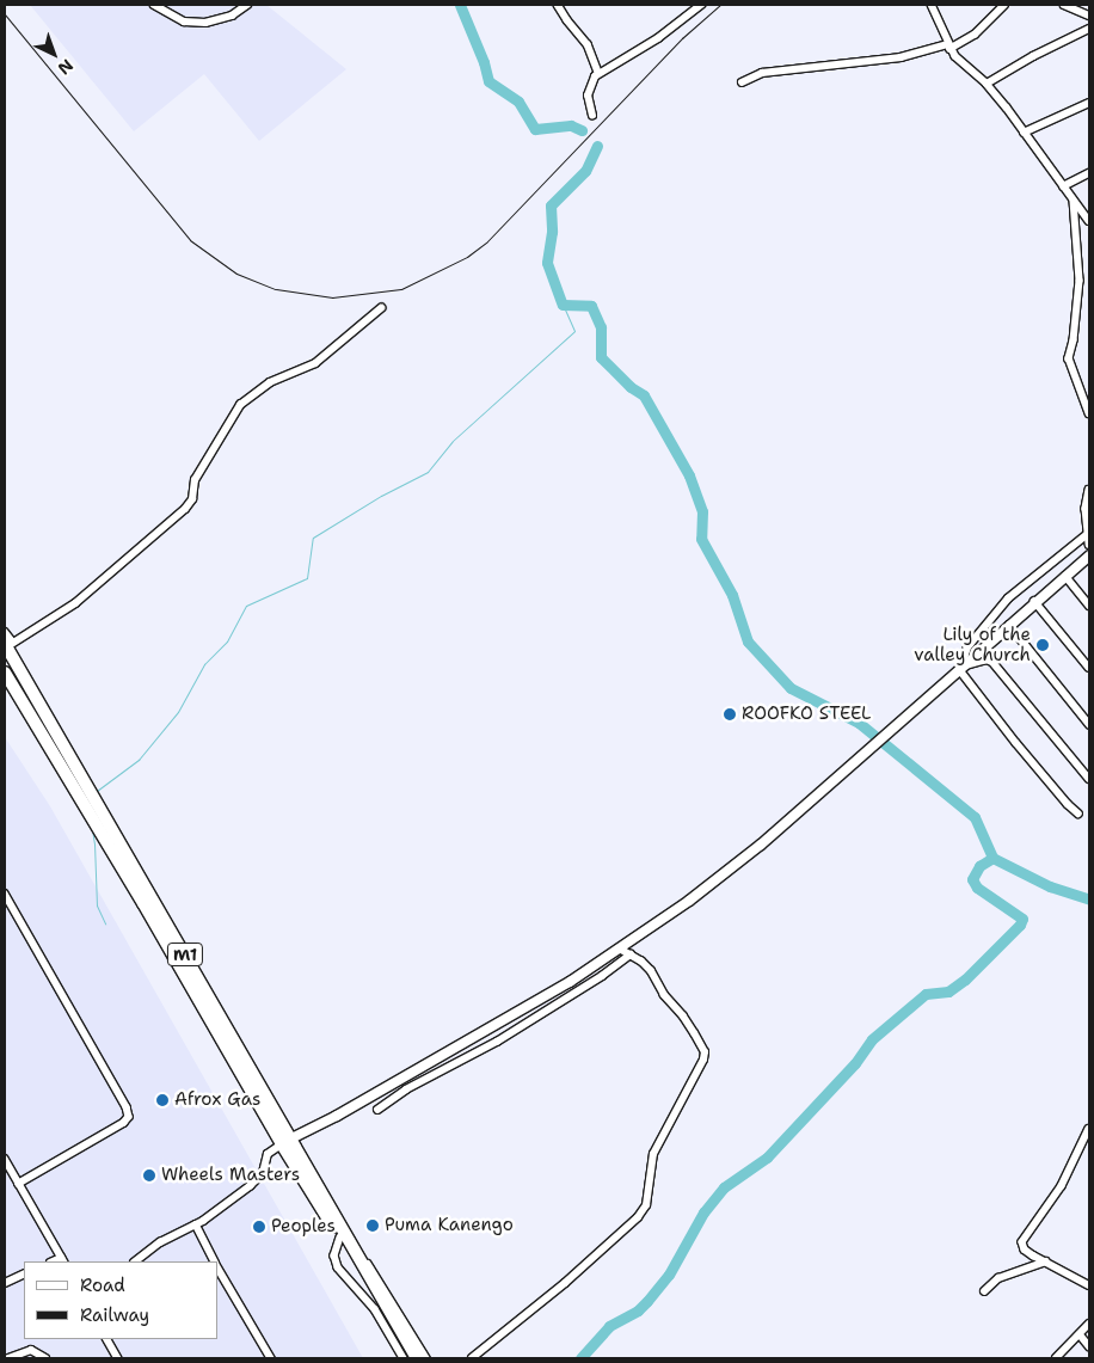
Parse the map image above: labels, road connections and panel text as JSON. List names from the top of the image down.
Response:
{
  "streets": {
    "highway": ["M1"]
  },
  "places": [
    "Lily of the valley Church",
    "ROOFKO STEEL",
    "Afrox Gas",
    "Wheels Masters",
    "Puma Kanengo",
    "Peoples"
  ],
  "legend": ["Road", "Railway"],
  "north": "bottom right"
}
